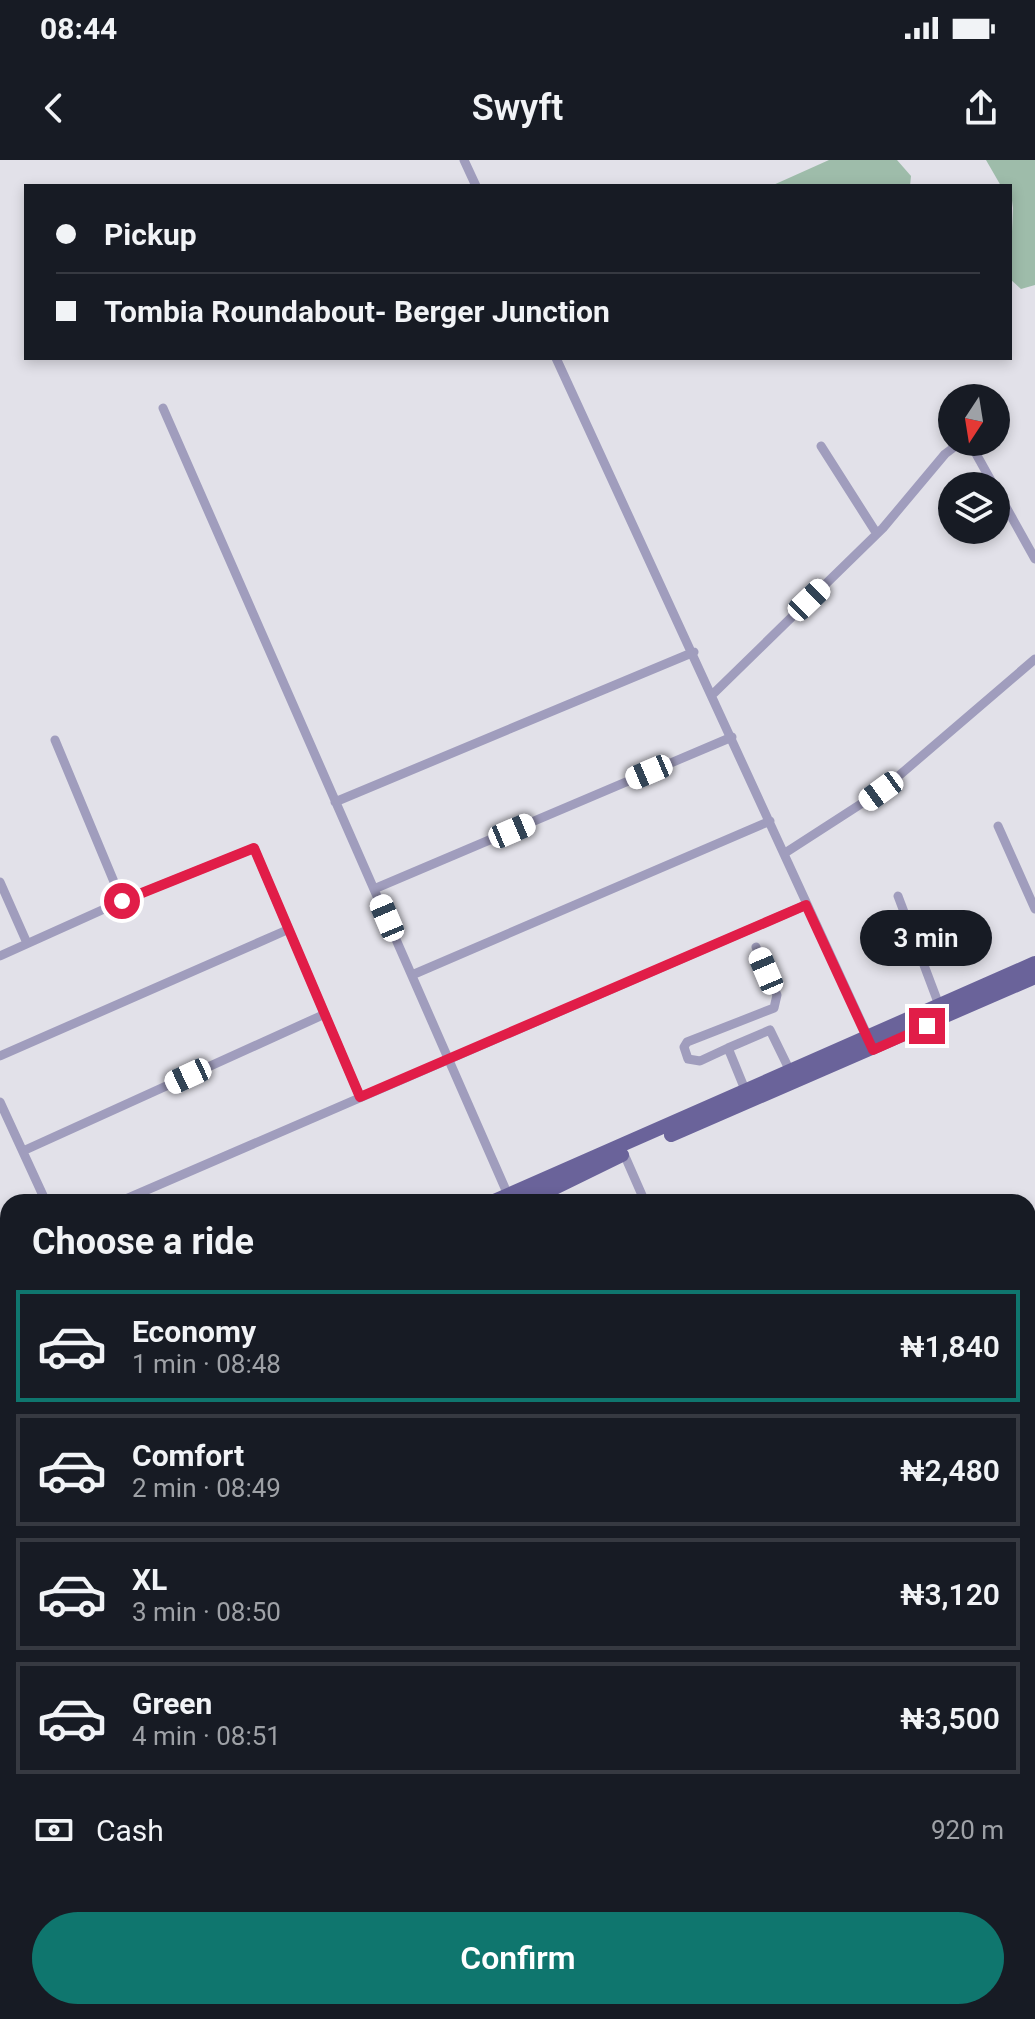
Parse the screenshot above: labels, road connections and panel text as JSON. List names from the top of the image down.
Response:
{
  "north": "bottom",
  "page": {
    "status": "08:44",
    "header": "Swyft",
    "banner": ["Pickup", "Tombia Roundabout- Berger Junction"],
    "bubble": "3 min",
    "heading": "Choose a ride",
    "list": [
      {
        "name": "Economy",
        "note": "1 min · 08:48",
        "value": "₦1,840"
      },
      {
        "name": "Comfort",
        "note": "2 min · 08:49",
        "value": "₦2,480"
      },
      {
        "name": "XL",
        "note": "3 min · 08:50",
        "value": "₦3,120"
      },
      {
        "name": "Green",
        "note": "4 min · 08:51",
        "value": "₦3,500"
      }
    ],
    "pay": ["Cash", "920 m"],
    "buttons": "Confirm"
  }
}
